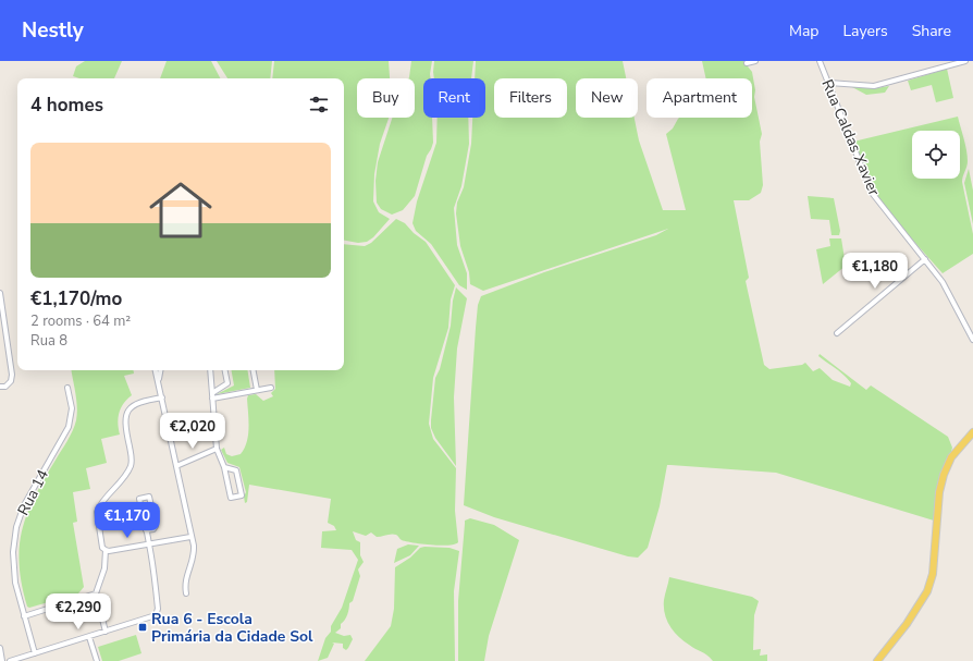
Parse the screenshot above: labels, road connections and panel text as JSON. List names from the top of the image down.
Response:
{
  "streets": {
    "street": ["Rua Caldas Xavier", "Rua 14"]
  },
  "places": {
    "transit": ["Rua 6 - Escola Primária da Cidade Sol"]
  },
  "page": {
    "header": "Nestly",
    "nav": ["Map", "Layers", "Share"],
    "chip": [
      "Buy",
      "Rent",
      "Filters",
      "New",
      "Apartment"
    ],
    "heading": "4 homes",
    "list": [
      {
        "name": "€1,170/mo",
        "note": "2 rooms · 64 m² · Rua 8"
      }
    ],
    "price": [
      "€1,180",
      "€2,020",
      "€1,170",
      "€2,290"
    ]
  }
}
